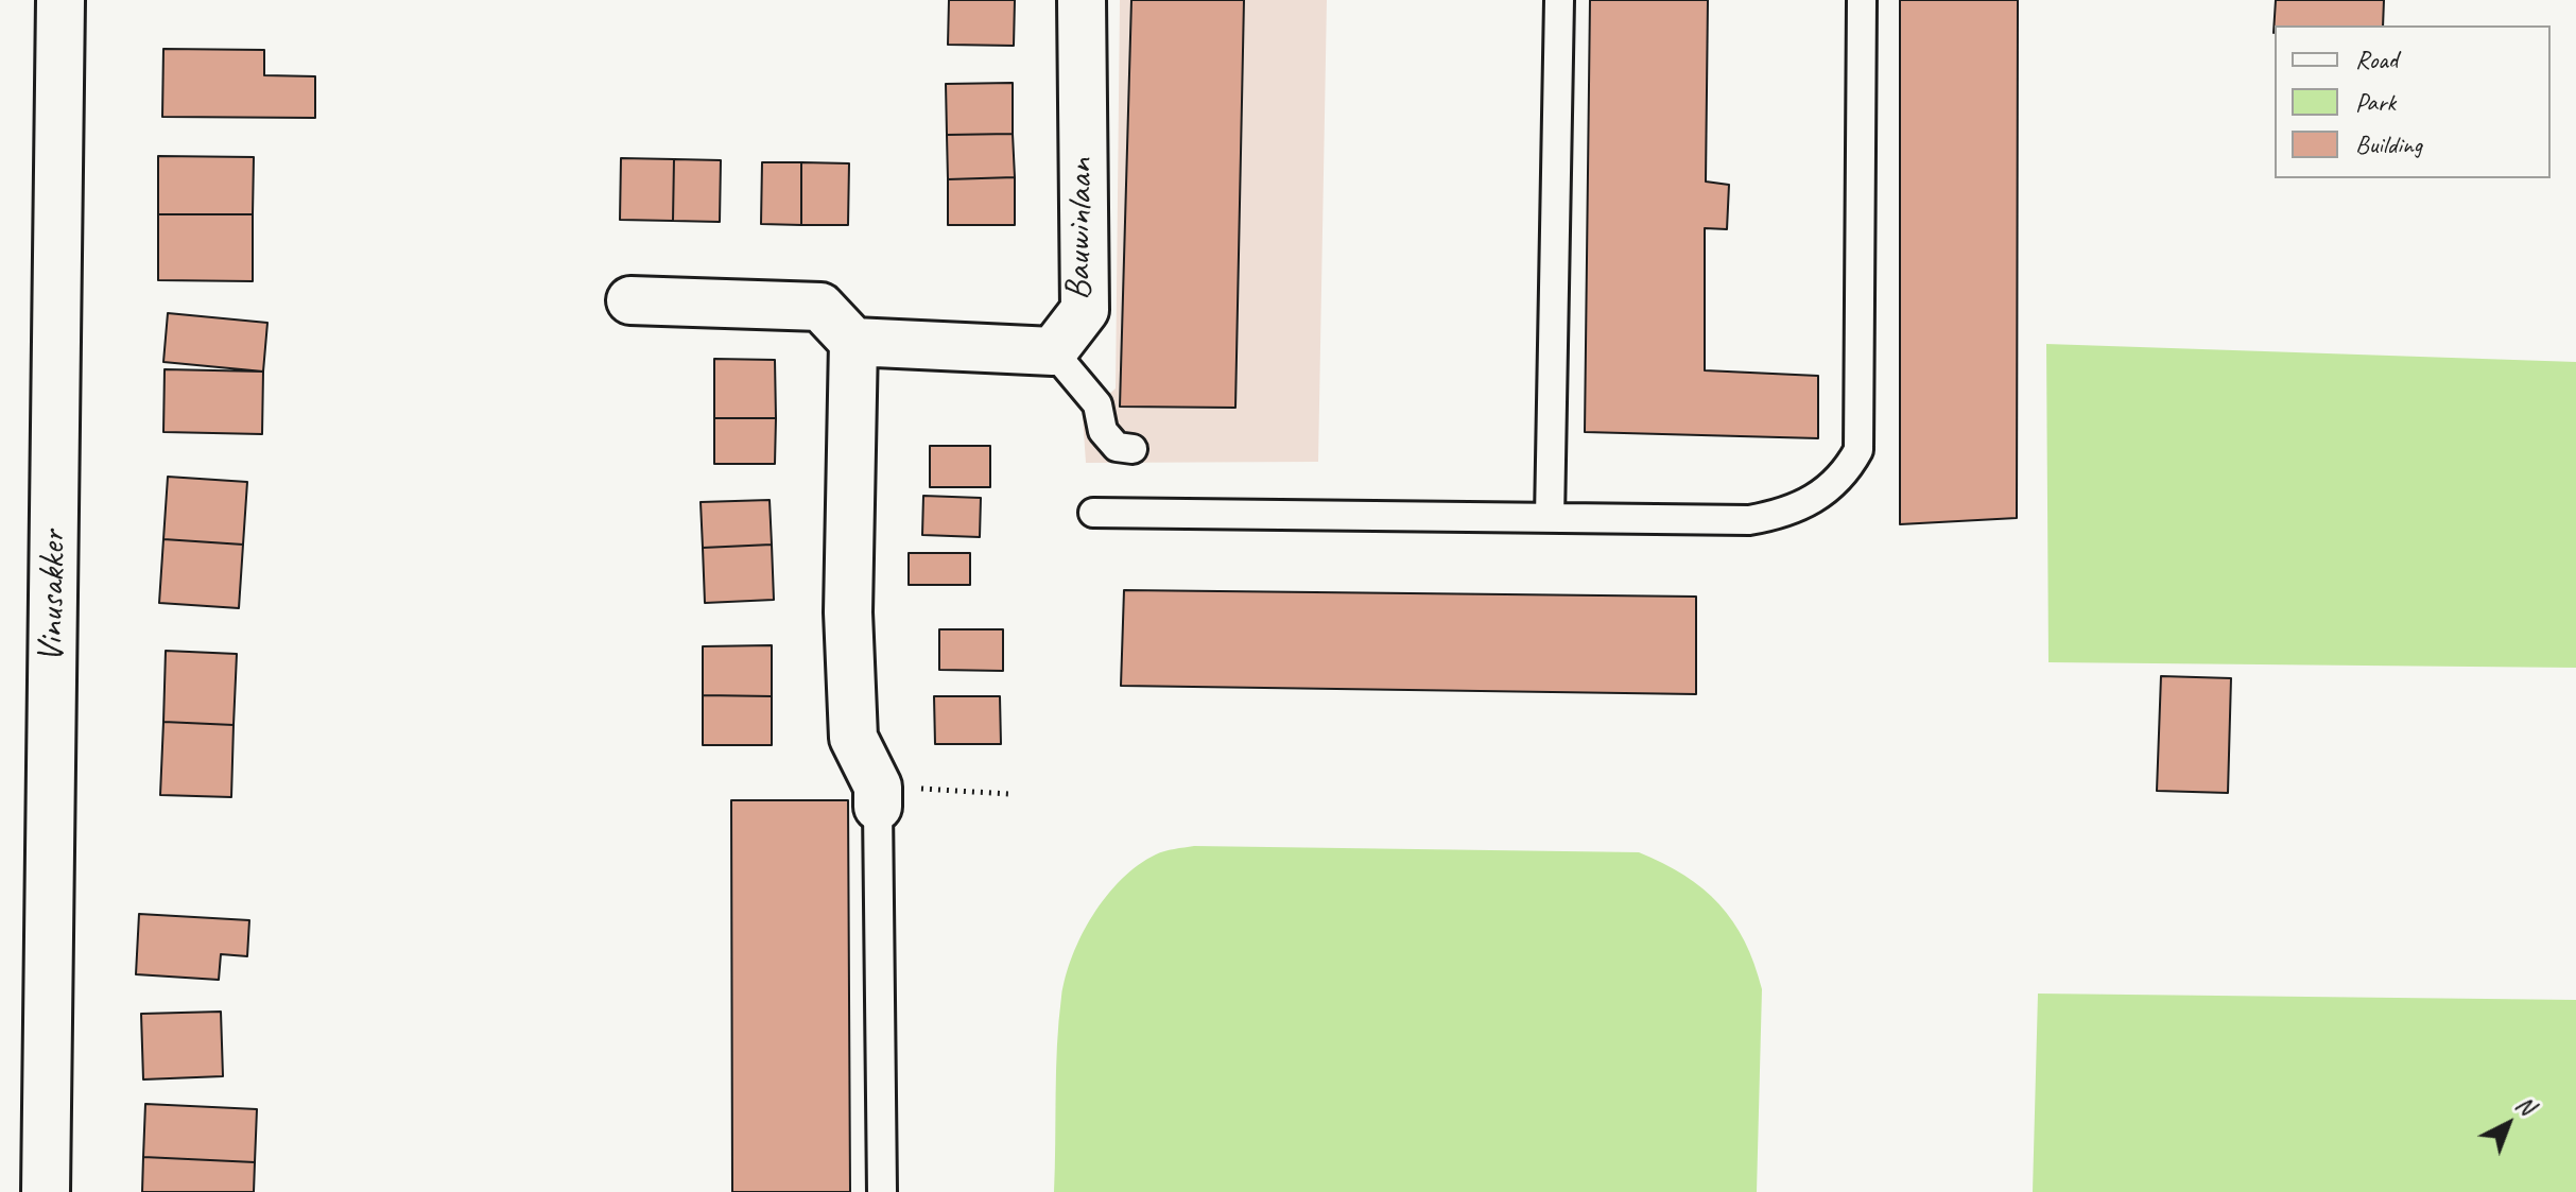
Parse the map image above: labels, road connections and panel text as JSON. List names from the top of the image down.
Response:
{
  "streets": {
    "street": ["Bauwinlaan", "Vinusakker"]
  },
  "legend": ["Road", "Park", "Building"],
  "north": "top right"
}
